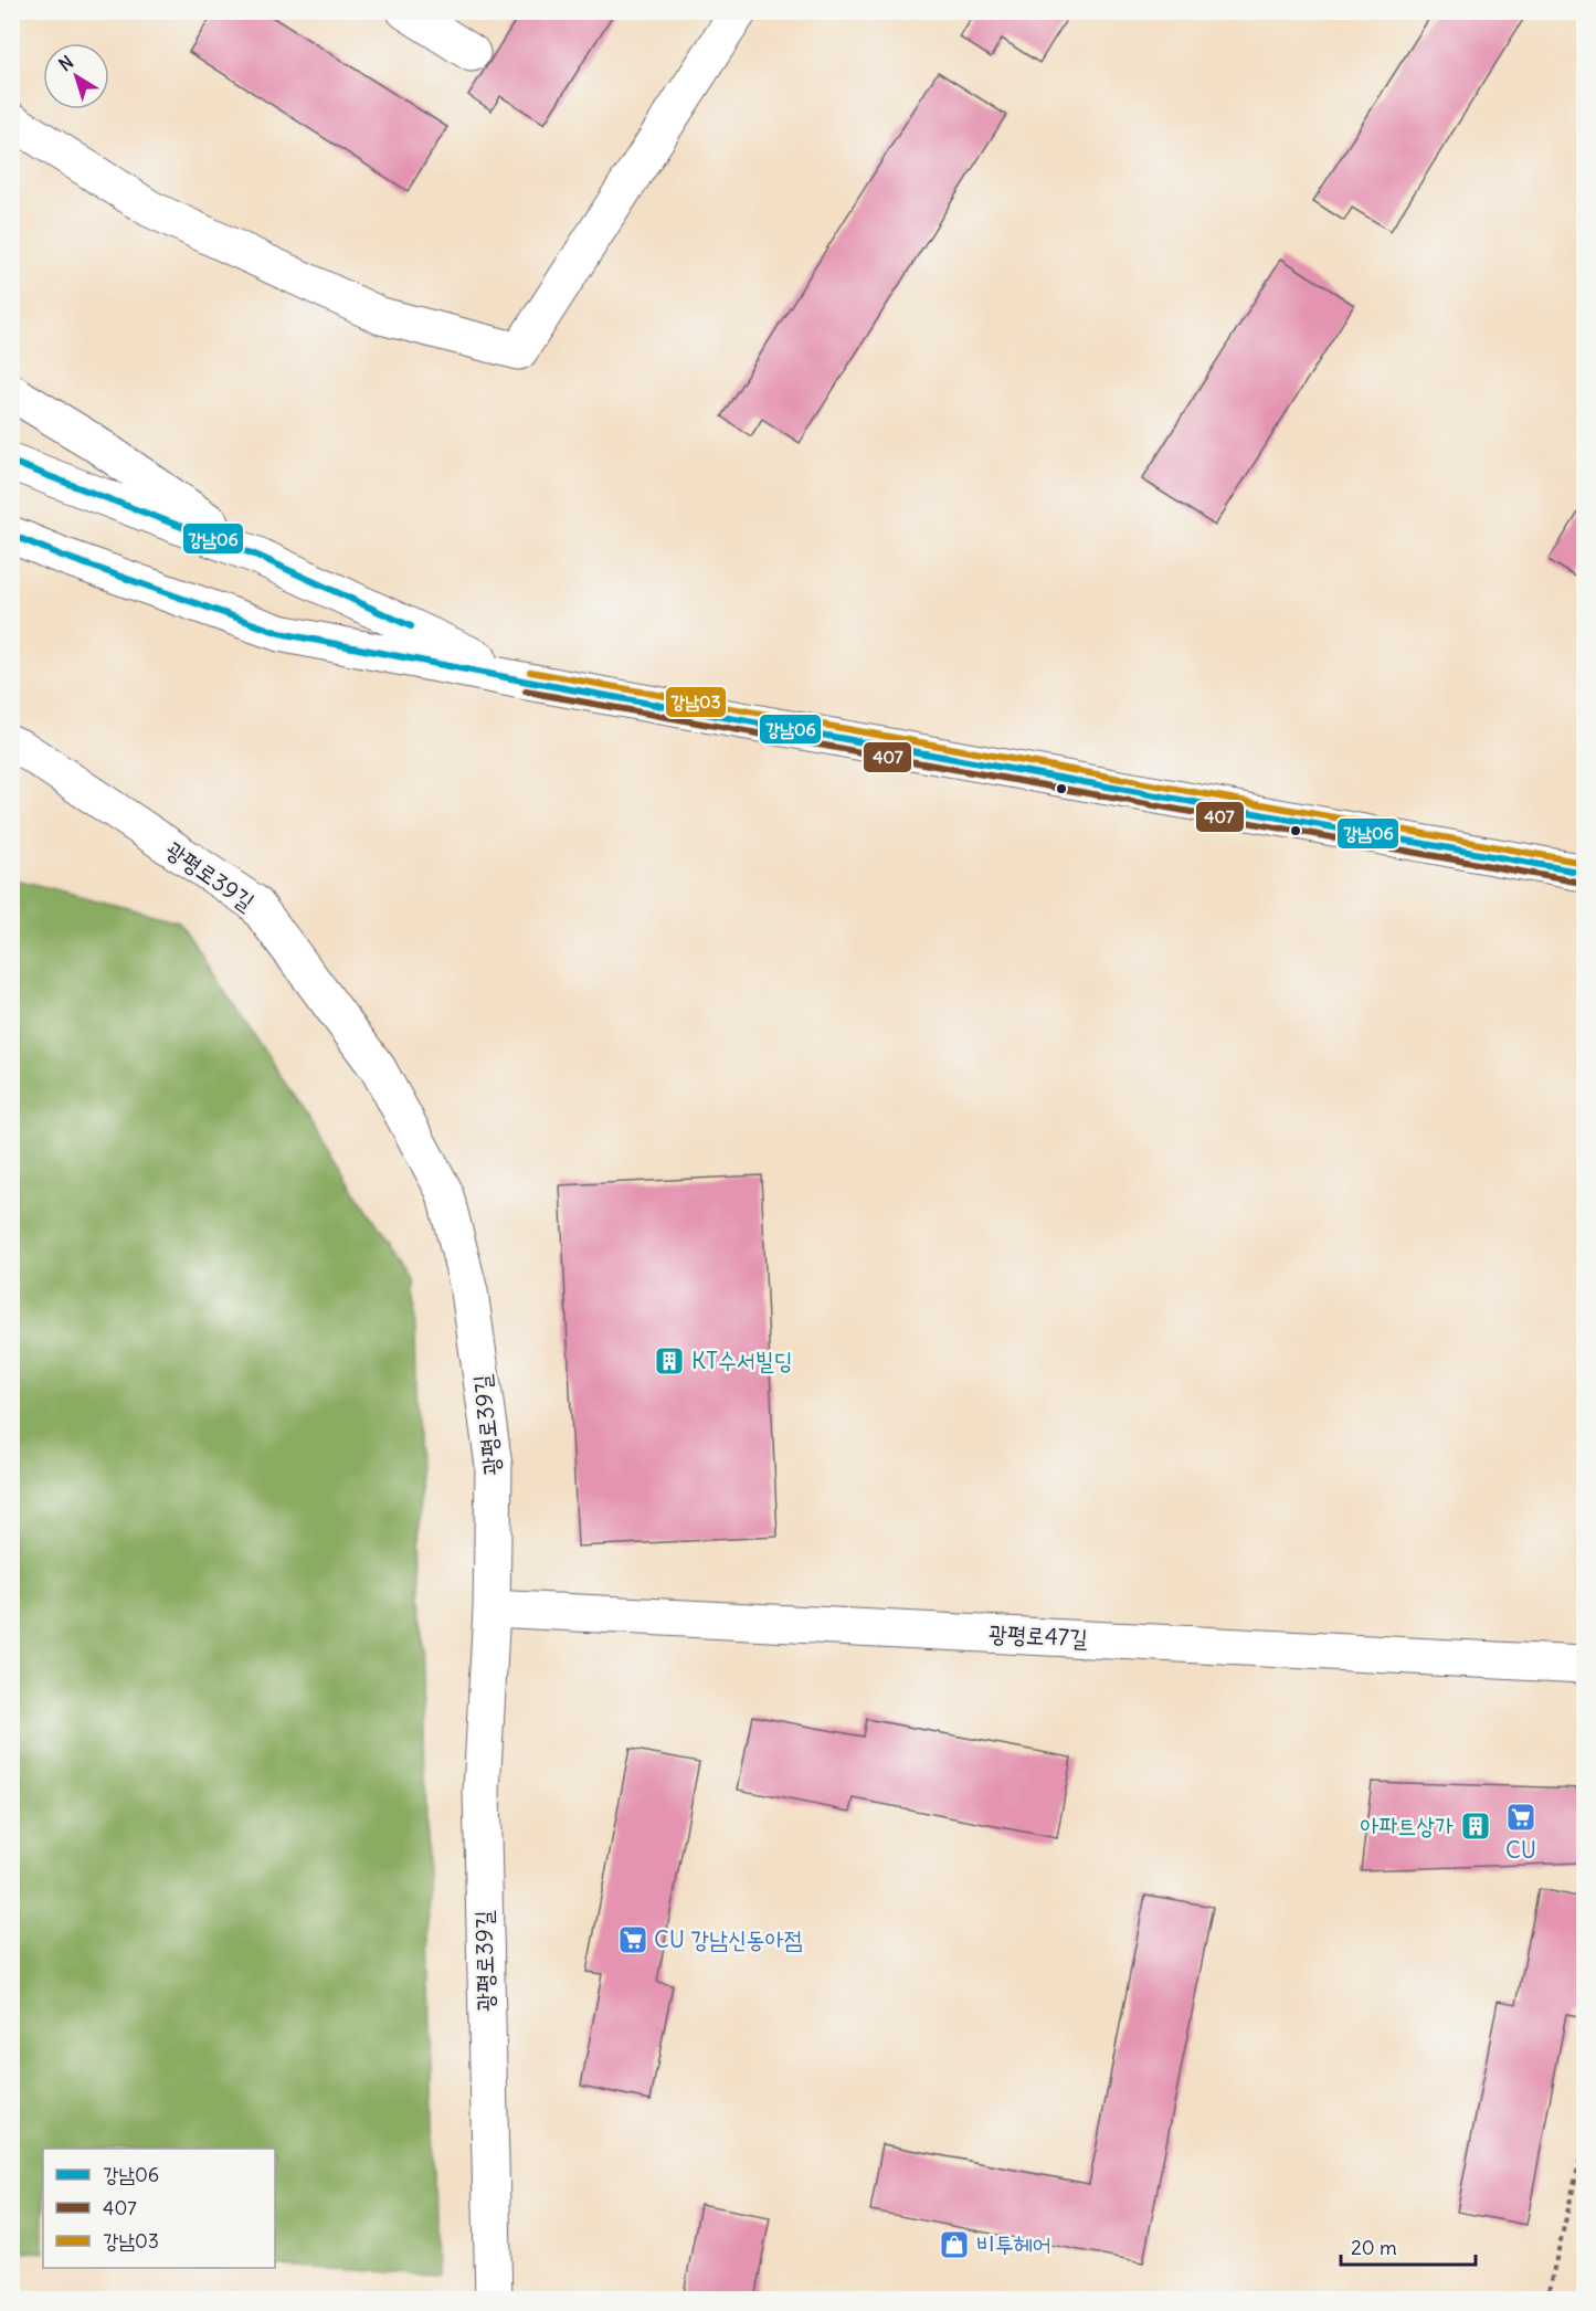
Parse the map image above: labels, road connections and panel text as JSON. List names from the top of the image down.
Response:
{
  "streets": {
    "street": ["광평로39길", "광평로47길"]
  },
  "crossings": [
    ["광평로39길", "광평로47길"]
  ],
  "places": {
    "building": ["KT수서빌딩", "아파트상가"],
    "supermarket": ["CU", "CU 강남신동아점"],
    "shop": ["비투헤어"]
  },
  "lines": ["transit line 강남06", "transit line 강남03", "transit line 407"],
  "legend": ["강남06", "407", "강남03"],
  "scale_bar": "20 m",
  "north": "top left"
}
